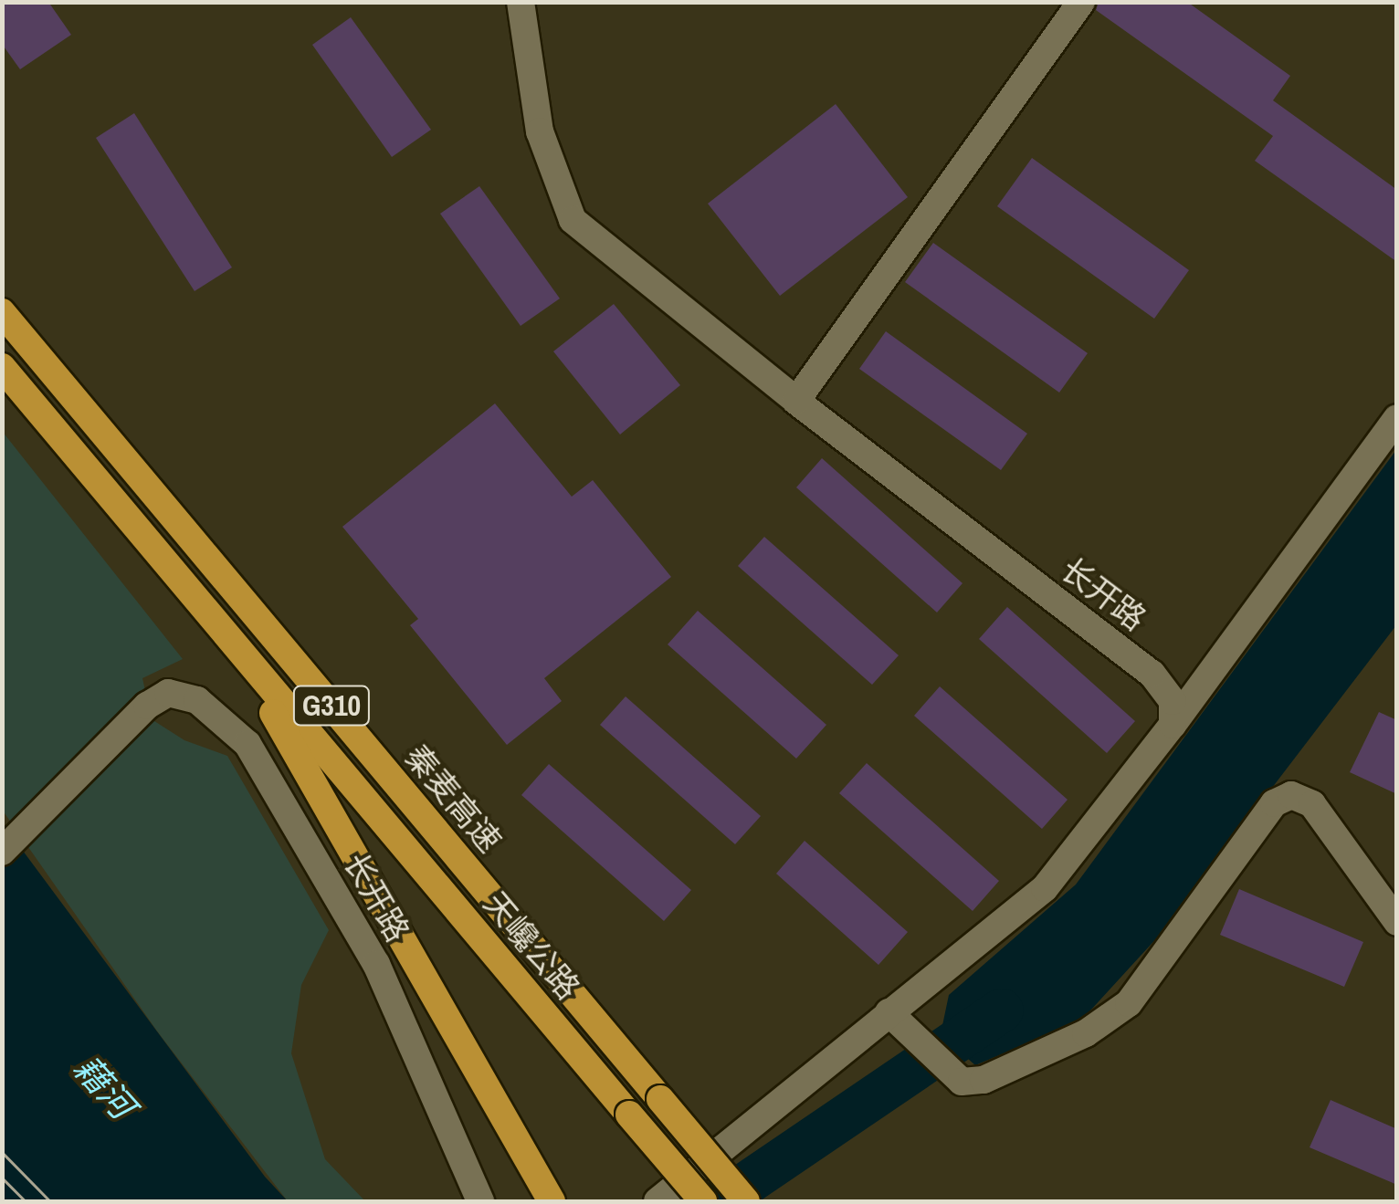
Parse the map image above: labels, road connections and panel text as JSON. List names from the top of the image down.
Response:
{
  "streets": {
    "highway": ["G310", "秦麦高速", "天巉公路"],
    "street": ["长开路"]
  },
  "crossings": [
    ["G310", "天巉公路"]
  ],
  "water": ["藉河"]
}
